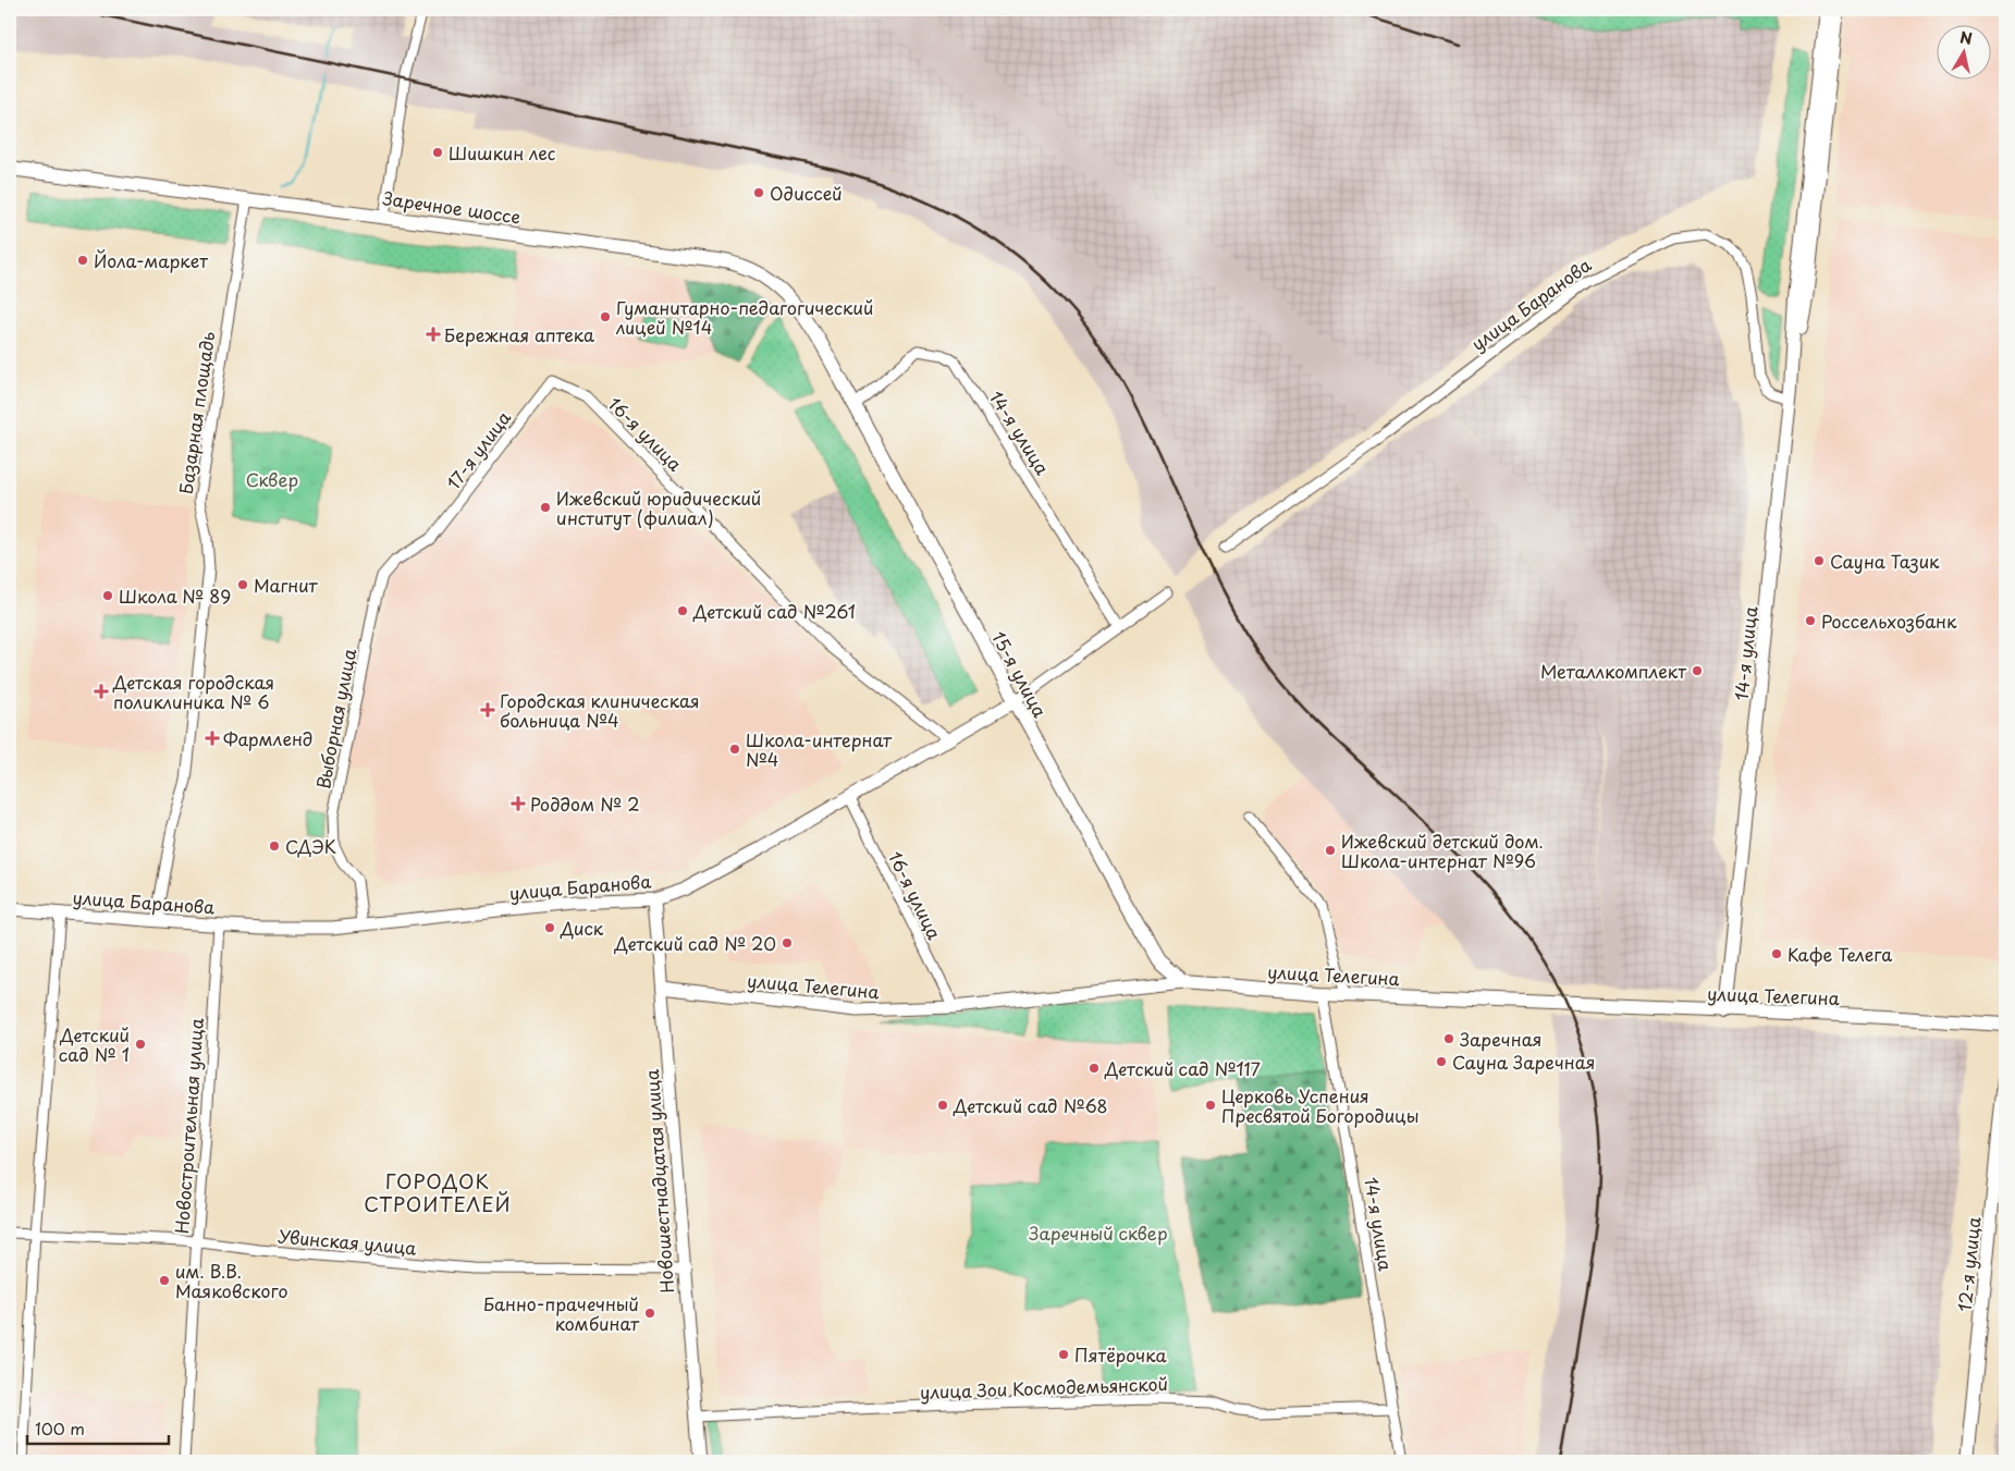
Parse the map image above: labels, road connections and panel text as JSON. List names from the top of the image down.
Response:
{
  "streets": {
    "main road": [
      "Заречное шоссе",
      "14-я улица",
      "15-я улица",
      "улица Телегина",
      "12-я улица"
    ],
    "street": [
      "улица Баранова",
      "Базарная площадь",
      "16-я улица",
      "17-я улица",
      "Выборная улица",
      "Новостроительная улица",
      "Новошестнадцатая улица",
      "Увинская улица",
      "улица Зои Космодемьянской"
    ]
  },
  "crossings": [
    ["Заречное шоссе", "Базарная площадь"],
    ["Заречное шоссе", "15-я улица"],
    ["улица Баранова", "Базарная площадь"],
    ["улица Баранова", "14-я улица"],
    ["улица Баранова", "16-я улица"],
    ["улица Баранова", "15-я улица"],
    ["улица Баранова", "Выборная улица"],
    ["улица Баранова", "Новостроительная улица"],
    ["улица Баранова", "Новошестнадцатая улица"],
    ["14-я улица", "15-я улица"],
    ["14-я улица", "улица Телегина"],
    ["14-я улица", "улица Зои Космодемьянской"],
    ["16-я улица", "17-я улица"],
    ["16-я улица", "улица Телегина"],
    ["17-я улица", "Выборная улица"],
    ["15-я улица", "улица Телегина"],
    ["улица Телегина", "Новошестнадцатая улица"],
    ["Новостроительная улица", "Увинская улица"],
    ["Новошестнадцатая улица", "Увинская улица"],
    ["Новошестнадцатая улица", "улица Зои Космодемьянской"]
  ],
  "districts": ["ГОРОДОК СТРОИТЕЛЕЙ"],
  "parks": ["Сквер", "Заречный сквер"],
  "places": {
    "other": [
      "Шишкин лес",
      "Одиссей",
      "Йола-маркет",
      "Гуманитарно-педагогический лицей №14",
      "Ижевский юридический институт (филиал)",
      "Сауна Тазик",
      "Магнит",
      "Школа № 89",
      "Детский сад №261",
      "Россельхозбанк",
      "Металлкомплект",
      "Школа-интернат №4",
      "СДЭК",
      "Ижевский детский дом. Школа-интернат №96",
      "Диск",
      "Детский сад № 20",
      "Кафе Телега",
      "Заречная",
      "Детский сад № 1",
      "Сауна Заречная",
      "Детский сад №117",
      "Детский сад №68",
      "Церковь Успения Пресвятой Богородицы",
      "им. В.В. Маяковского",
      "Банно-прачечный комбинат",
      "Пятёрочка"
    ],
    "health": [
      "Бережная аптека",
      "Детская городская поликлиника № 6",
      "Городская клиническая больница №4",
      "Фармленд",
      "Роддом № 2"
    ]
  },
  "scale_bar": "100 m",
  "north": "top"
}
